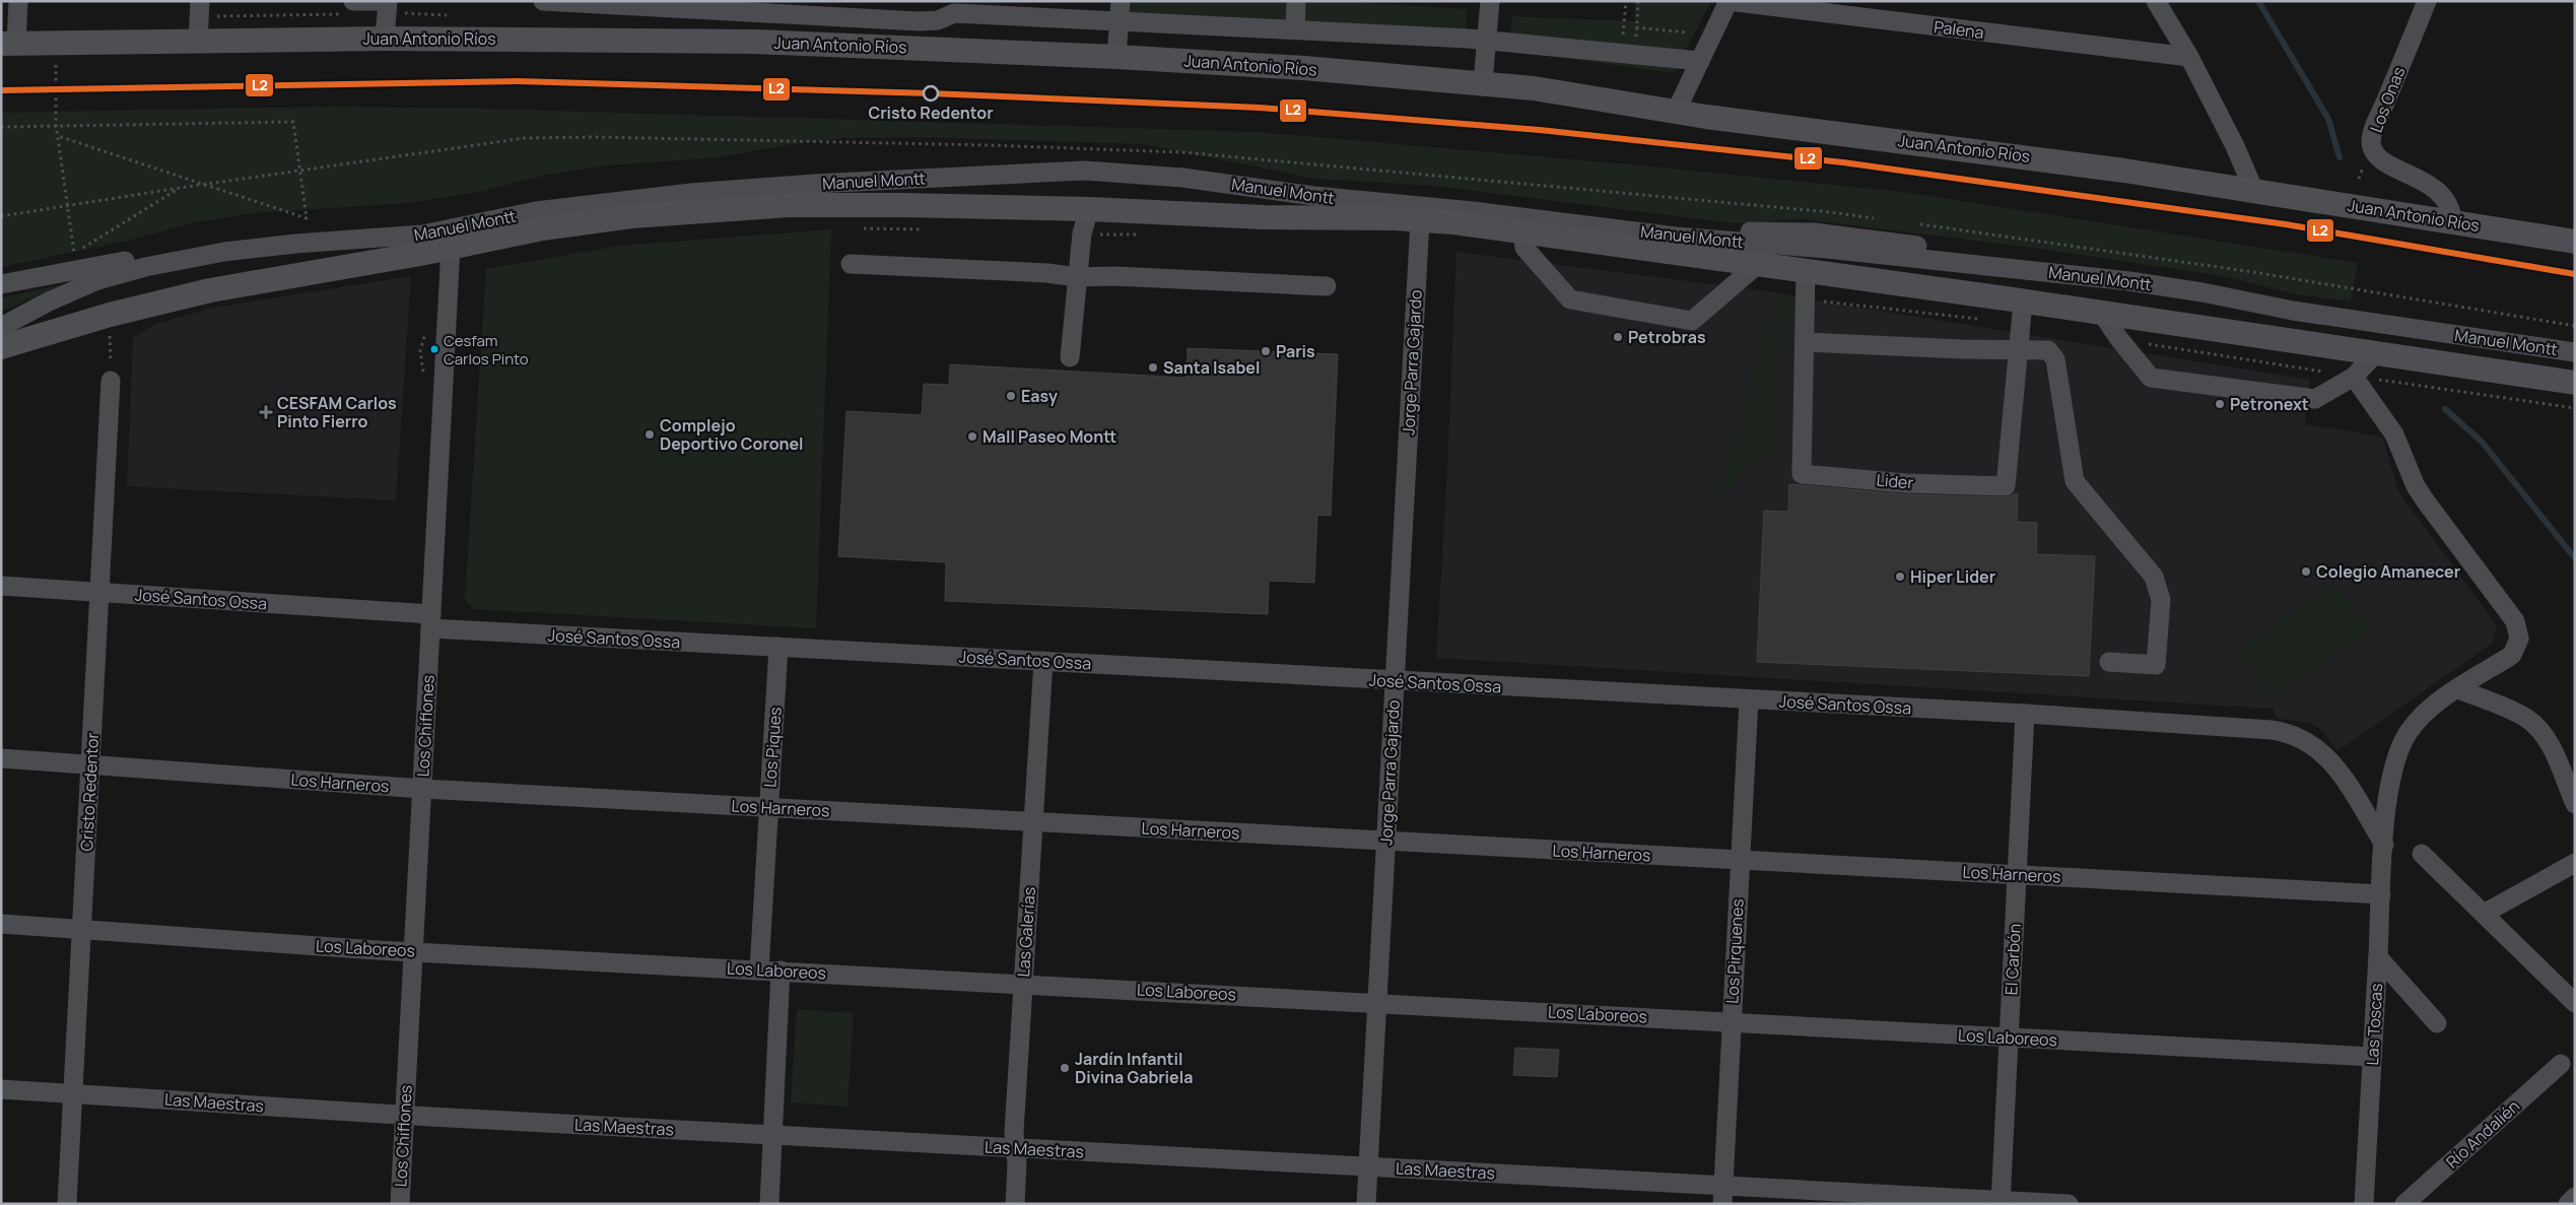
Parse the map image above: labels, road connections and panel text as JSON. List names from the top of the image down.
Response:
{
  "streets": {
    "main road": ["Juan Antonio Ríos", "Manuel Montt"],
    "street": [
      "Palena",
      "Los Onas",
      "Jorge Parra Gajardo",
      "Lider",
      "José Santos Ossa",
      "Los Chiflones",
      "Los Piques",
      "Los Harneros",
      "Cristo Redentor",
      "Las Galerías",
      "Los Laboreos",
      "Los Pirquenes",
      "El Carbón",
      "Las Toscas",
      "Las Maestras",
      "Río Andalién"
    ]
  },
  "crossings": [
    ["Juan Antonio Ríos", "Los Onas"],
    ["Manuel Montt", "Jorge Parra Gajardo"],
    ["Manuel Montt", "Lider"],
    ["Manuel Montt", "Los Chiflones"],
    ["Jorge Parra Gajardo", "José Santos Ossa"],
    ["Jorge Parra Gajardo", "Los Harneros"],
    ["Jorge Parra Gajardo", "Los Laboreos"],
    ["Jorge Parra Gajardo", "Las Maestras"],
    ["José Santos Ossa", "Los Chiflones"],
    ["José Santos Ossa", "Los Piques"],
    ["José Santos Ossa", "Cristo Redentor"],
    ["José Santos Ossa", "Las Galerías"],
    ["José Santos Ossa", "Los Pirquenes"],
    ["José Santos Ossa", "El Carbón"],
    ["José Santos Ossa", "Las Toscas"],
    ["Los Chiflones", "Los Harneros"],
    ["Los Chiflones", "Los Laboreos"],
    ["Los Chiflones", "Las Maestras"],
    ["Los Piques", "Los Harneros"],
    ["Los Piques", "Los Laboreos"],
    ["Los Harneros", "Cristo Redentor"],
    ["Los Harneros", "Las Galerías"],
    ["Los Harneros", "Los Pirquenes"],
    ["Los Harneros", "El Carbón"],
    ["Los Harneros", "Las Toscas"],
    ["Cristo Redentor", "Los Laboreos"],
    ["Cristo Redentor", "Las Maestras"],
    ["Las Galerías", "Los Laboreos"],
    ["Las Galerías", "Las Maestras"],
    ["Los Laboreos", "Los Pirquenes"],
    ["Los Laboreos", "El Carbón"],
    ["Los Laboreos", "Las Toscas"],
    ["Los Pirquenes", "Las Maestras"],
    ["El Carbón", "Las Maestras"]
  ],
  "places": {
    "other": [
      "Cristo Redentor",
      "Petrobras",
      "Cesfam Carlos Pinto",
      "Paris",
      "Santa Isabel",
      "Easy",
      "Petronext",
      "Complejo Deportivo Coronel",
      "Mall Paseo Montt",
      "Colegio Amanecer",
      "Hiper Lider",
      "Jardín Infantil Divina Gabriela"
    ],
    "health": ["CESFAM Carlos Pinto Fierro"]
  },
  "lines": ["transit line L2"]
}
